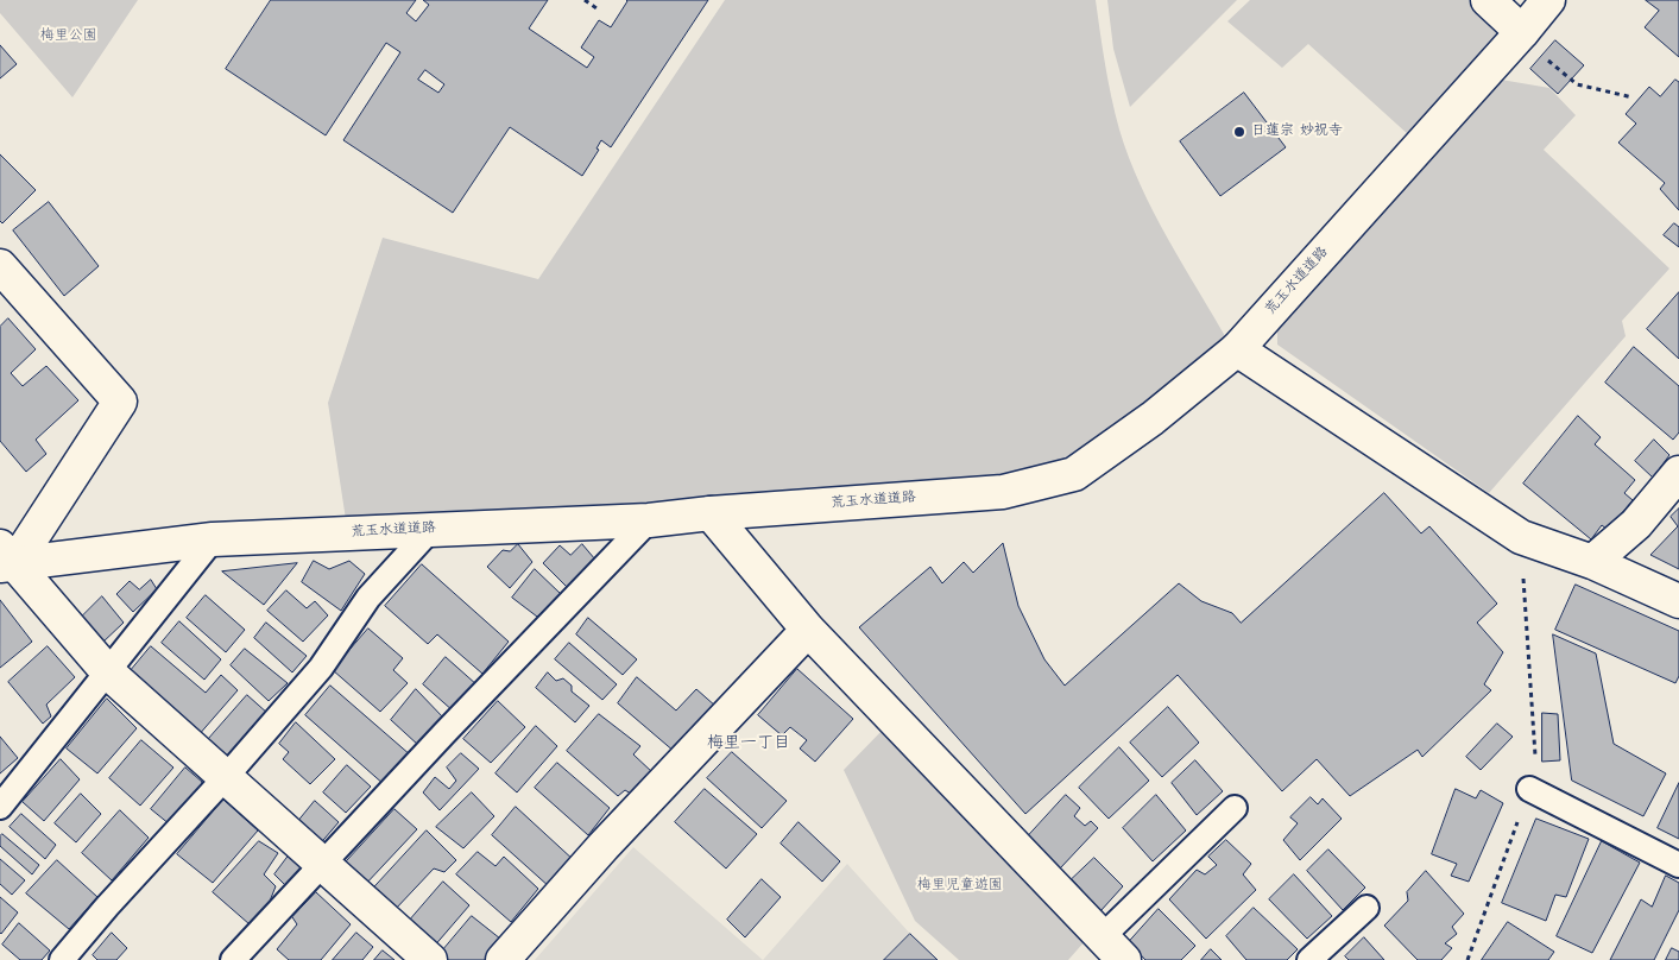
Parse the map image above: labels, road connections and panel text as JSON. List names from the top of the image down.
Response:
{
  "streets": {
    "street": ["荒玉水道道路"]
  },
  "districts": ["梅里一丁目"],
  "parks": ["梅里公園", "梅里児童遊園"],
  "places": ["日蓮宗 妙祝寺"]
}
